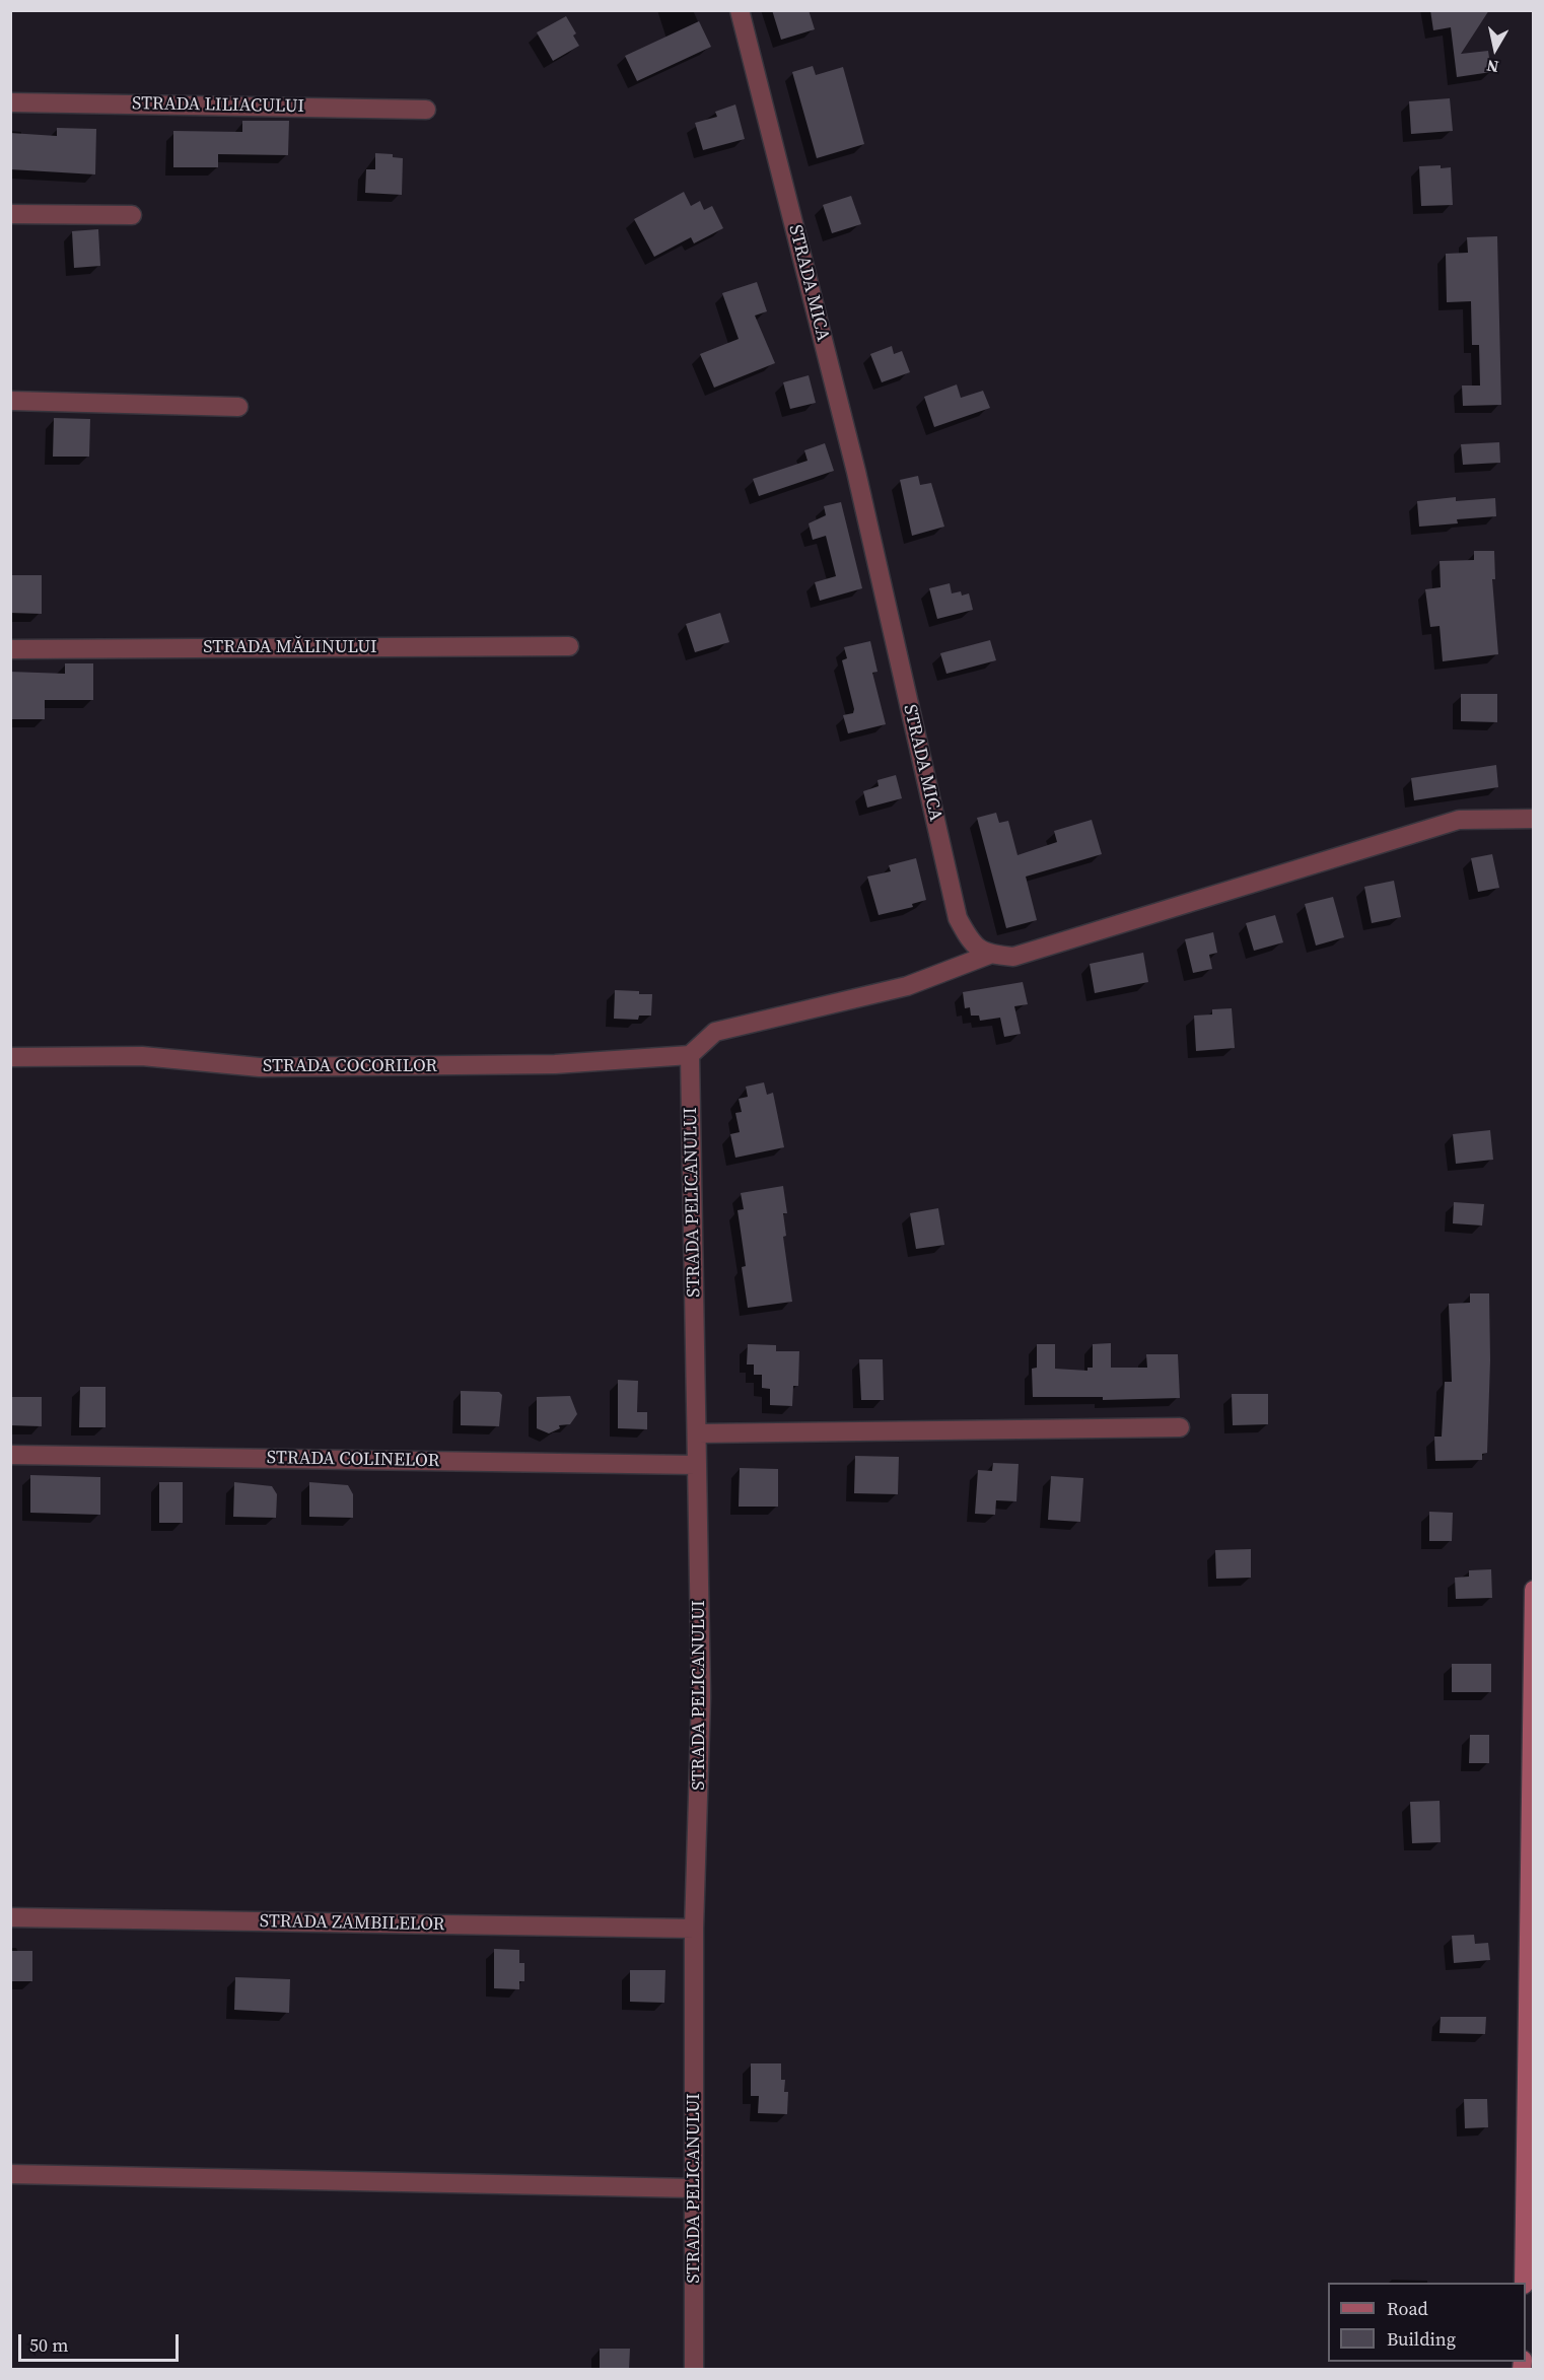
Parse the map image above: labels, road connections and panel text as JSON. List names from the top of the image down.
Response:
{
  "streets": {
    "street": [
      "STRADA LILIACULUI",
      "STRADA MICA",
      "STRADA MĂLINULUI",
      "STRADA COCORILOR",
      "STRADA PELICANULUI",
      "STRADA COLINELOR",
      "STRADA ZAMBILELOR"
    ]
  },
  "crossings": [
    ["STRADA COCORILOR", "STRADA PELICANULUI"],
    ["STRADA PELICANULUI", "STRADA COLINELOR"],
    ["STRADA PELICANULUI", "STRADA ZAMBILELOR"]
  ],
  "legend": ["Road", "Building"],
  "scale_bar": "50 m",
  "north": "bottom"
}
